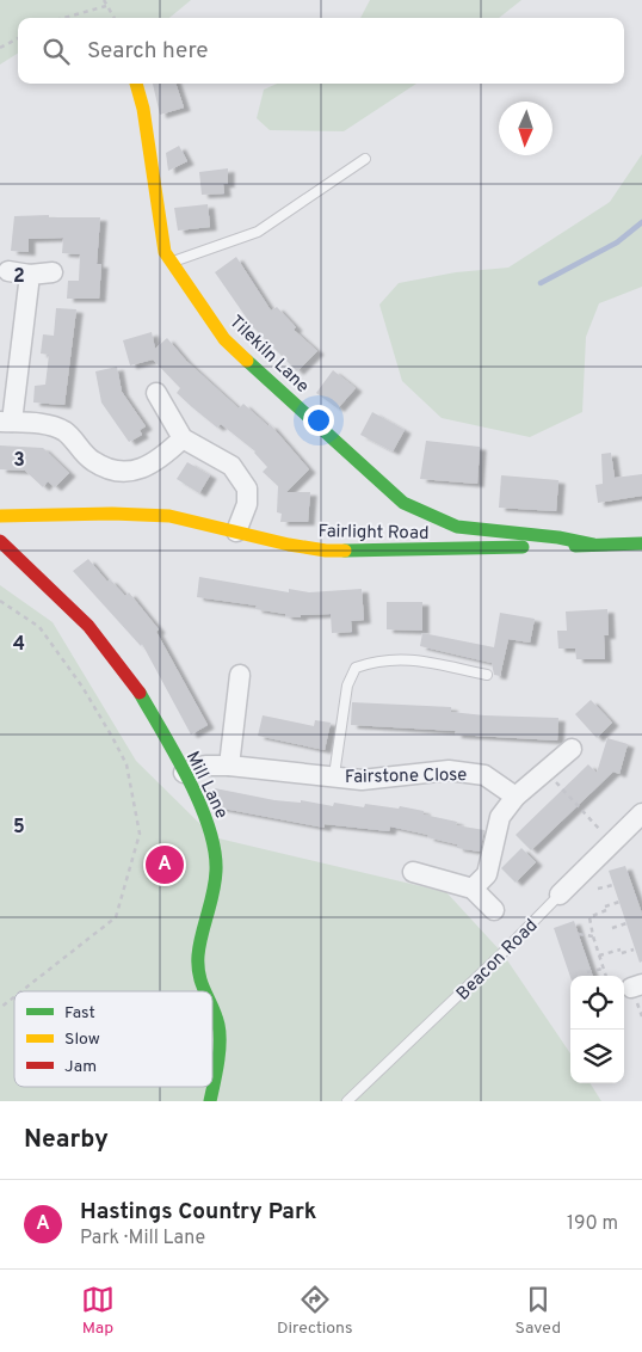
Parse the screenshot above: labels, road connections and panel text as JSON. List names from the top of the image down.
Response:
{
  "streets": {
    "street": [
      "Tilekiln Lane",
      "Fairlight Road",
      "Fairstone Close",
      "Mill Lane",
      "Beacon Road"
    ]
  },
  "crossings": [
    ["Tilekiln Lane", "Fairlight Road"],
    ["Fairstone Close", "Mill Lane"]
  ],
  "legend": ["Fast", "Slow", "Jam"],
  "north": "bottom",
  "page": {
    "search": "Search here",
    "pins": "A",
    "heading": "Nearby",
    "list": [
      {
        "mark": "A",
        "name": "Hastings Country Park",
        "note": "Park · Mill Lane",
        "value": "190 m"
      }
    ],
    "nav": ["Map", "Directions", "Saved"]
  },
  "grid": {
    "rows": [
      "2",
      "3",
      "4",
      "5"
    ]
  }
}
